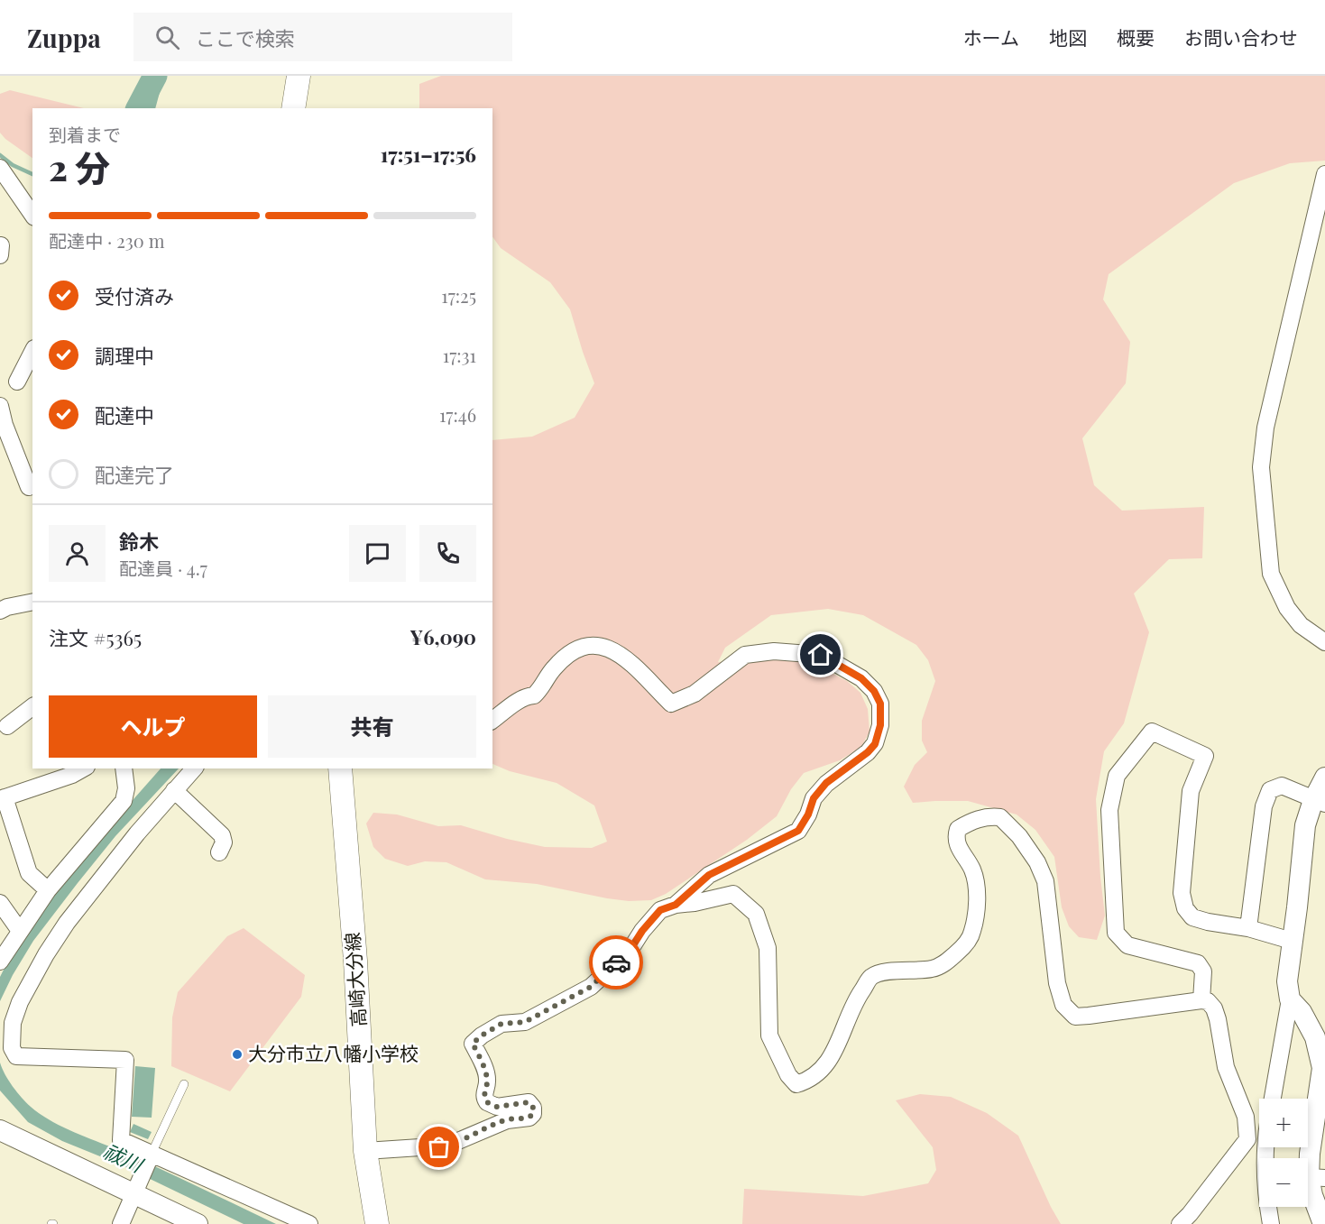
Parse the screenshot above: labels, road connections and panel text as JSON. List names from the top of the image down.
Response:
{
  "streets": {
    "main road": ["高崎大分線"]
  },
  "water": ["祓川"],
  "places": ["大分市立八幡小学校"],
  "page": {
    "header": "Zuppa",
    "search": "ここで検索",
    "nav": [
      "ホーム",
      "地図",
      "概要",
      "お問い合わせ"
    ],
    "heading": ["2 分", "到着まで", "17:51–17:56"],
    "panel": [
      "鈴木",
      "配達員 · 4.7",
      "注文 #5365",
      "¥6,090"
    ],
    "bar": "配達中 · 230 m",
    "list": [
      ["受付済み", "17:25"],
      ["調理中", "17:31"],
      ["配達中", "17:46"],
      "配達完了"
    ],
    "buttons": ["ヘルプ", "共有"],
    "map_buttons": ["+", "−"]
  }
}
